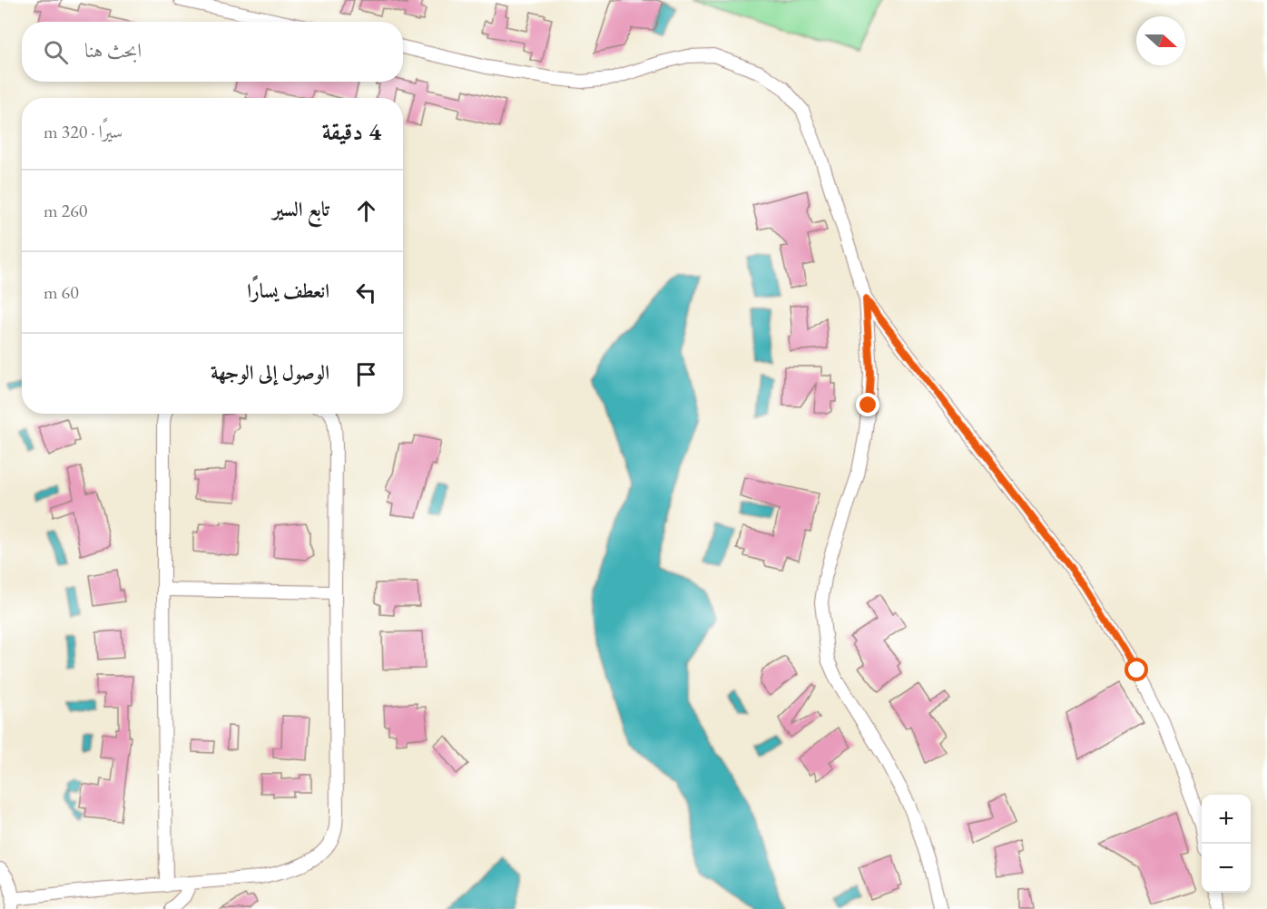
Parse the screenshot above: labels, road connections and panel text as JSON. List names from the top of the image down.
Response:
{
  "north": "right",
  "page": {
    "search": "ابحث هنا",
    "heading": ["4 دقيقة", "سيرًا · 320 m"],
    "list": [
      ["تابع السير", "260 m"],
      ["انعطف يسارًا", "60 m"],
      "الوصول إلى الوجهة"
    ],
    "map_buttons": ["+", "−"]
  }
}
